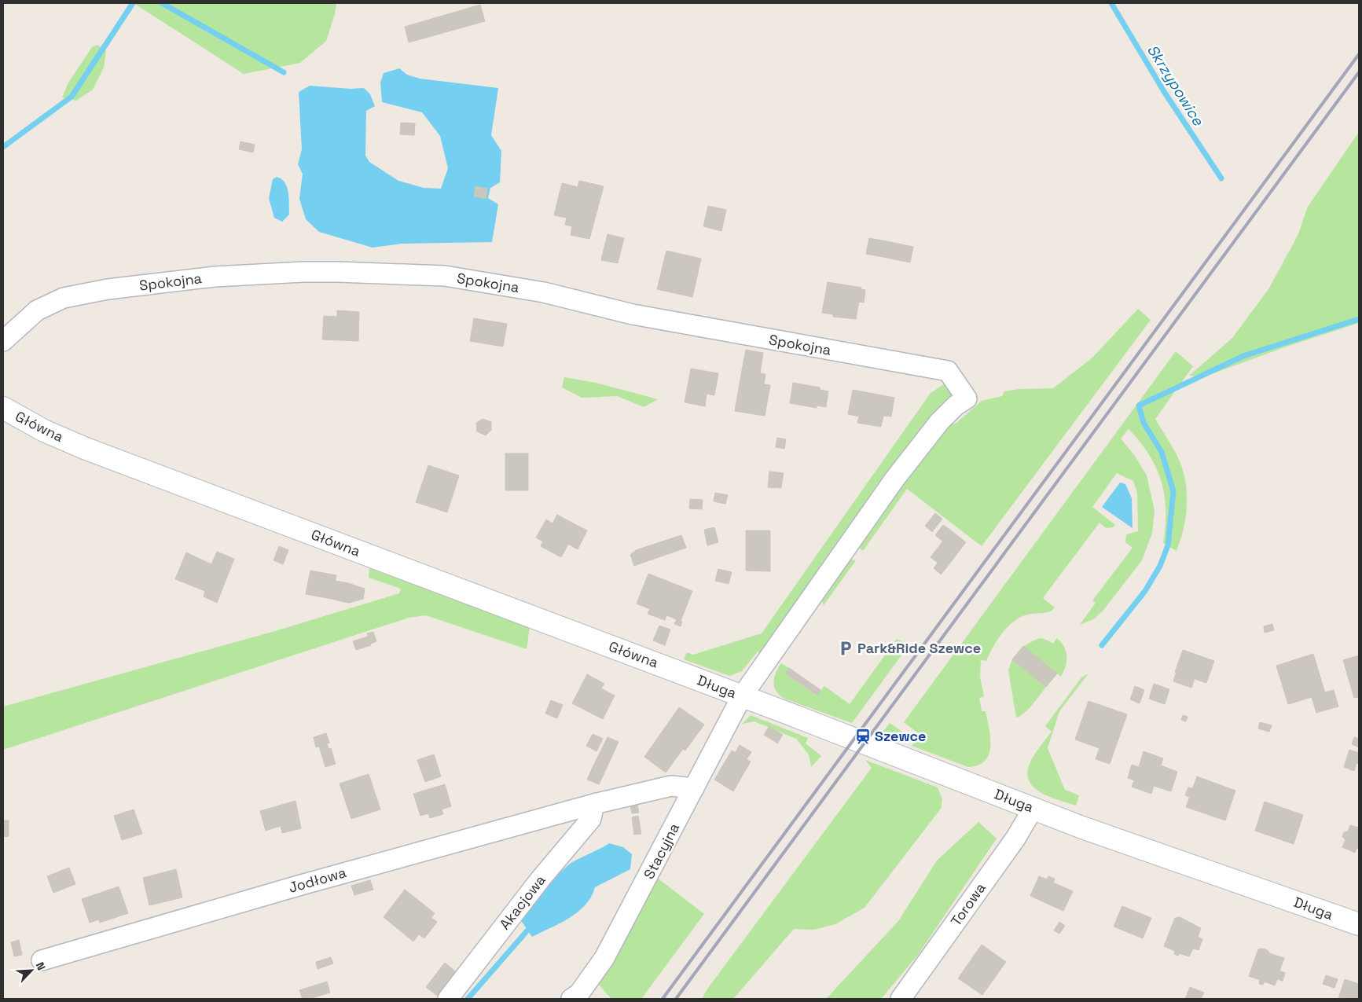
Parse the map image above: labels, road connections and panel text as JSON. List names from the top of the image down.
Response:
{
  "streets": {
    "street": [
      "Spokojna",
      "Główna",
      "Długa",
      "Stacyjna",
      "Jodłowa",
      "Akacjowa",
      "Torowa"
    ]
  },
  "crossings": [
    ["Spokojna", "Stacyjna"],
    ["Główna", "Długa"],
    ["Długa", "Stacyjna"],
    ["Długa", "Torowa"],
    ["Stacyjna", "Jodłowa"],
    ["Jodłowa", "Akacjowa"]
  ],
  "water": ["Skrzypowice"],
  "places": {
    "parking": ["Park&Ride Szewce"],
    "station": ["Szewce"]
  },
  "north": "top right"
}
